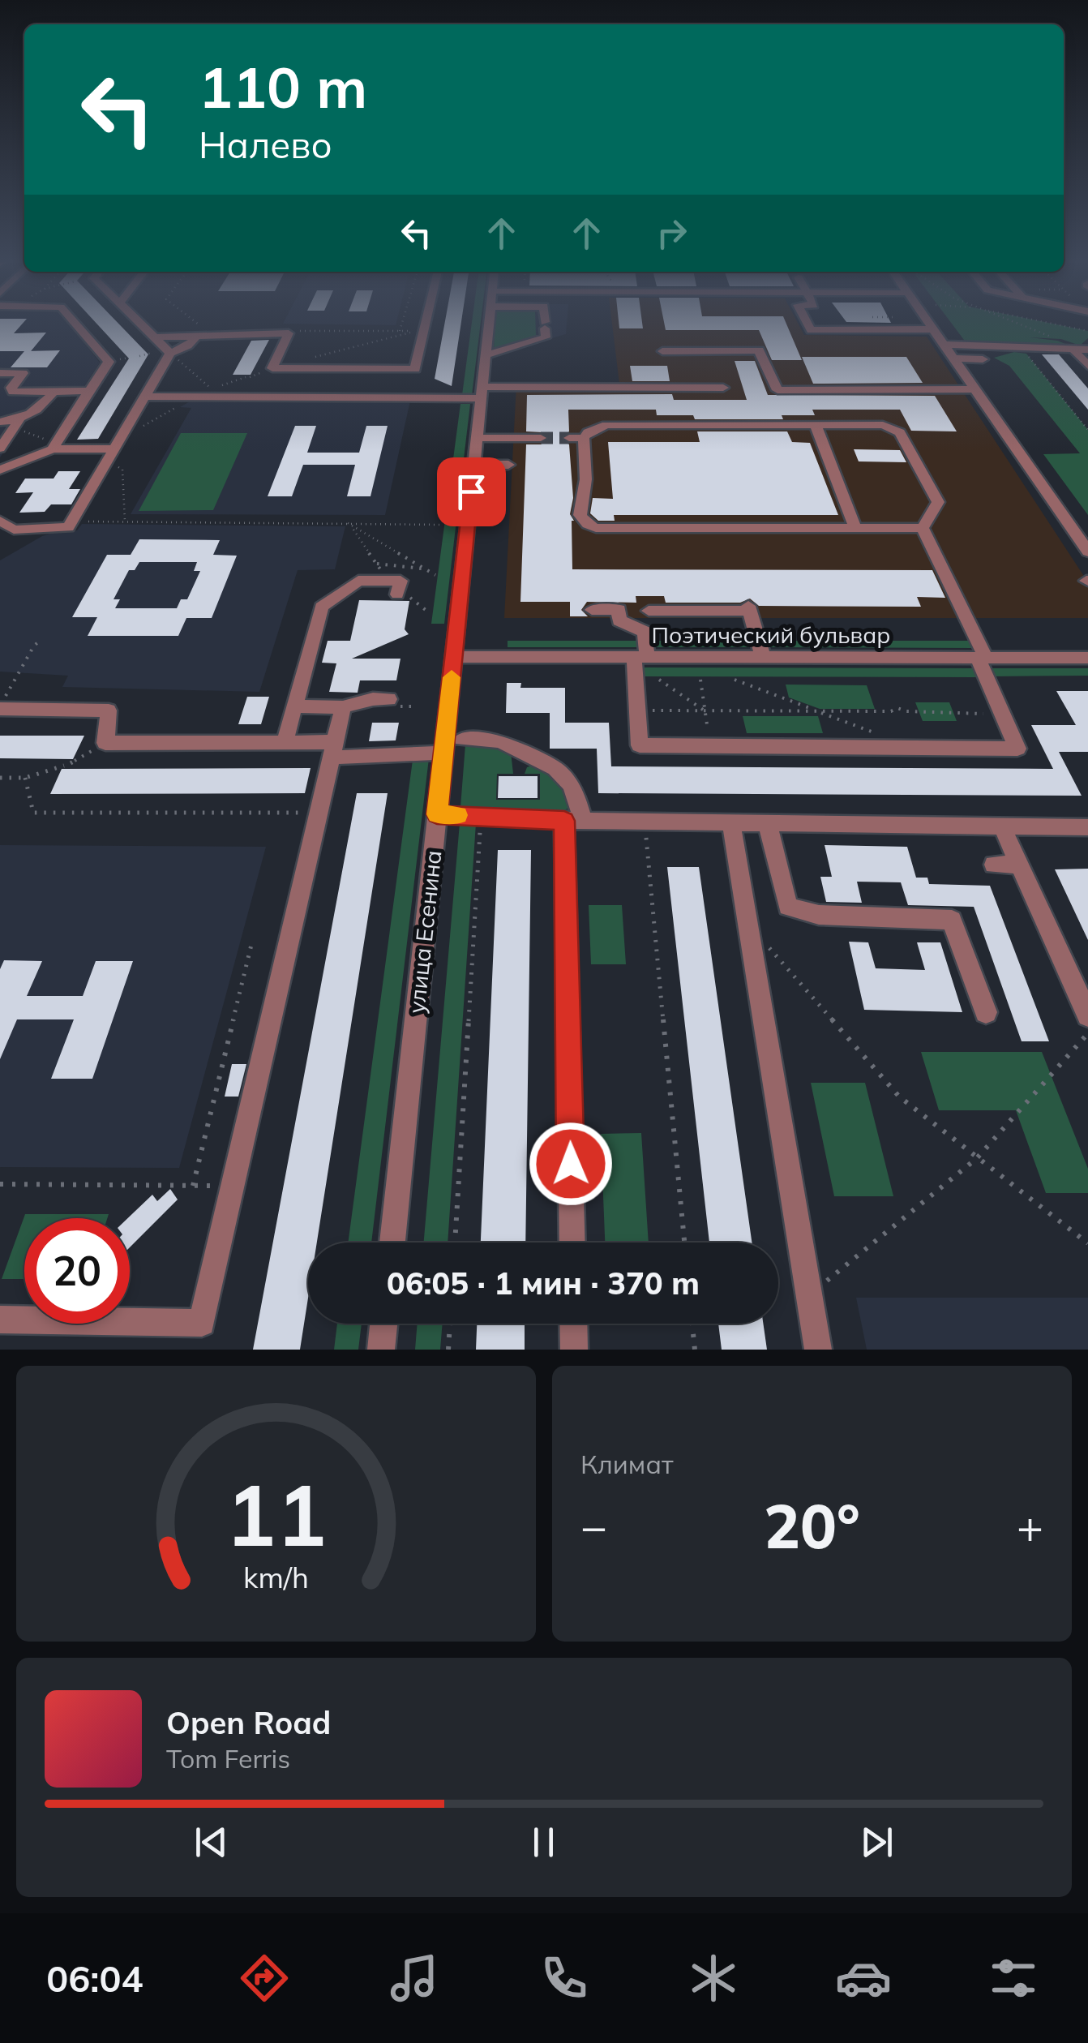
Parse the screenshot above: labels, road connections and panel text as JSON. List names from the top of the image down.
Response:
{
  "streets": {
    "street": ["Поэтический бульвар", "улица Есенина"]
  },
  "crossings": [
    ["Поэтический бульвар", "улица Есенина"]
  ],
  "page": {
    "turn": ["110 m", "Налево"],
    "limit": "20",
    "trip": "06:05 · 1 мин · 370 m",
    "tile": "Климат",
    "heat": ["−", "20°", "+"],
    "song": ["Open Road", "Tom Ferris"],
    "tabs": "06:04",
    "gauge": ["11", "km/h"]
  }
}
